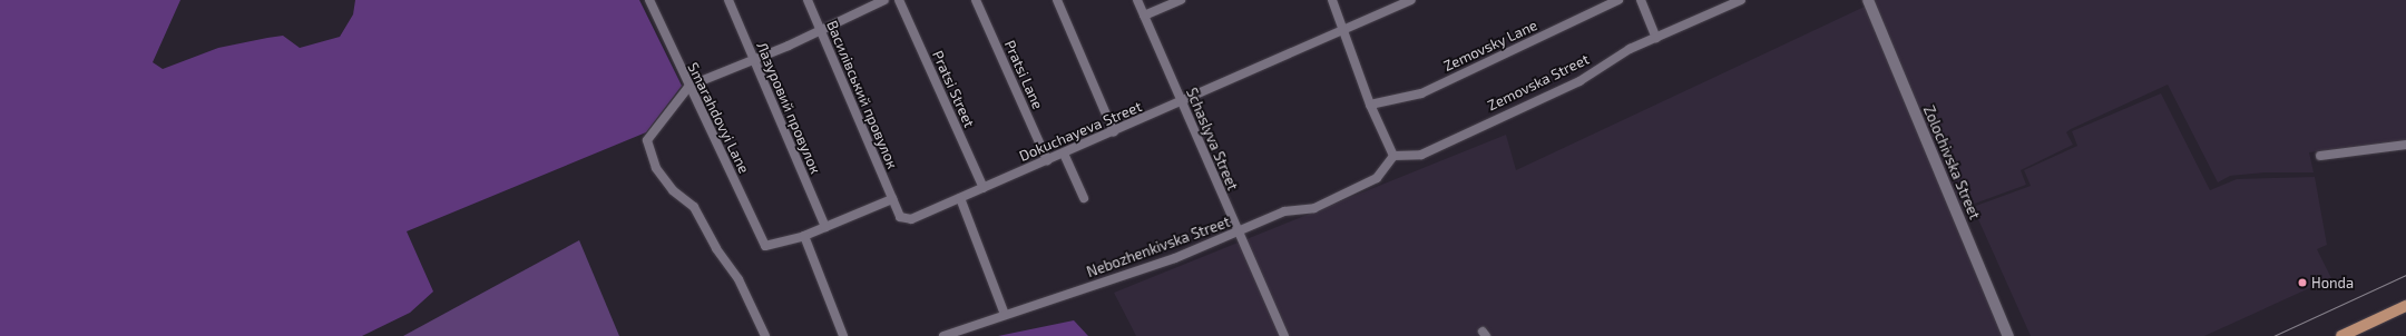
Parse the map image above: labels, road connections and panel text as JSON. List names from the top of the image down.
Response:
{
  "streets": {
    "street": [
      "Zemovsky Lane",
      "Pratsi Lane",
      "Zemovska Street",
      "Pratsi Street",
      "Василівський провулок",
      "Лазуровий провулок",
      "Smarahdovyi Lane",
      "Dokuchayeva Street",
      "Schaslyva Street",
      "Zolochivska Street",
      "Nebozhenkivska Street"
    ]
  },
  "crossings": [
    ["Pratsi Lane", "Dokuchayeva Street"],
    ["Zemovska Street", "Nebozhenkivska Street"],
    ["Pratsi Street", "Dokuchayeva Street"],
    ["Василівський провулок", "Dokuchayeva Street"],
    ["Dokuchayeva Street", "Schaslyva Street"],
    ["Schaslyva Street", "Nebozhenkivska Street"]
  ],
  "places": ["Honda"]
}
